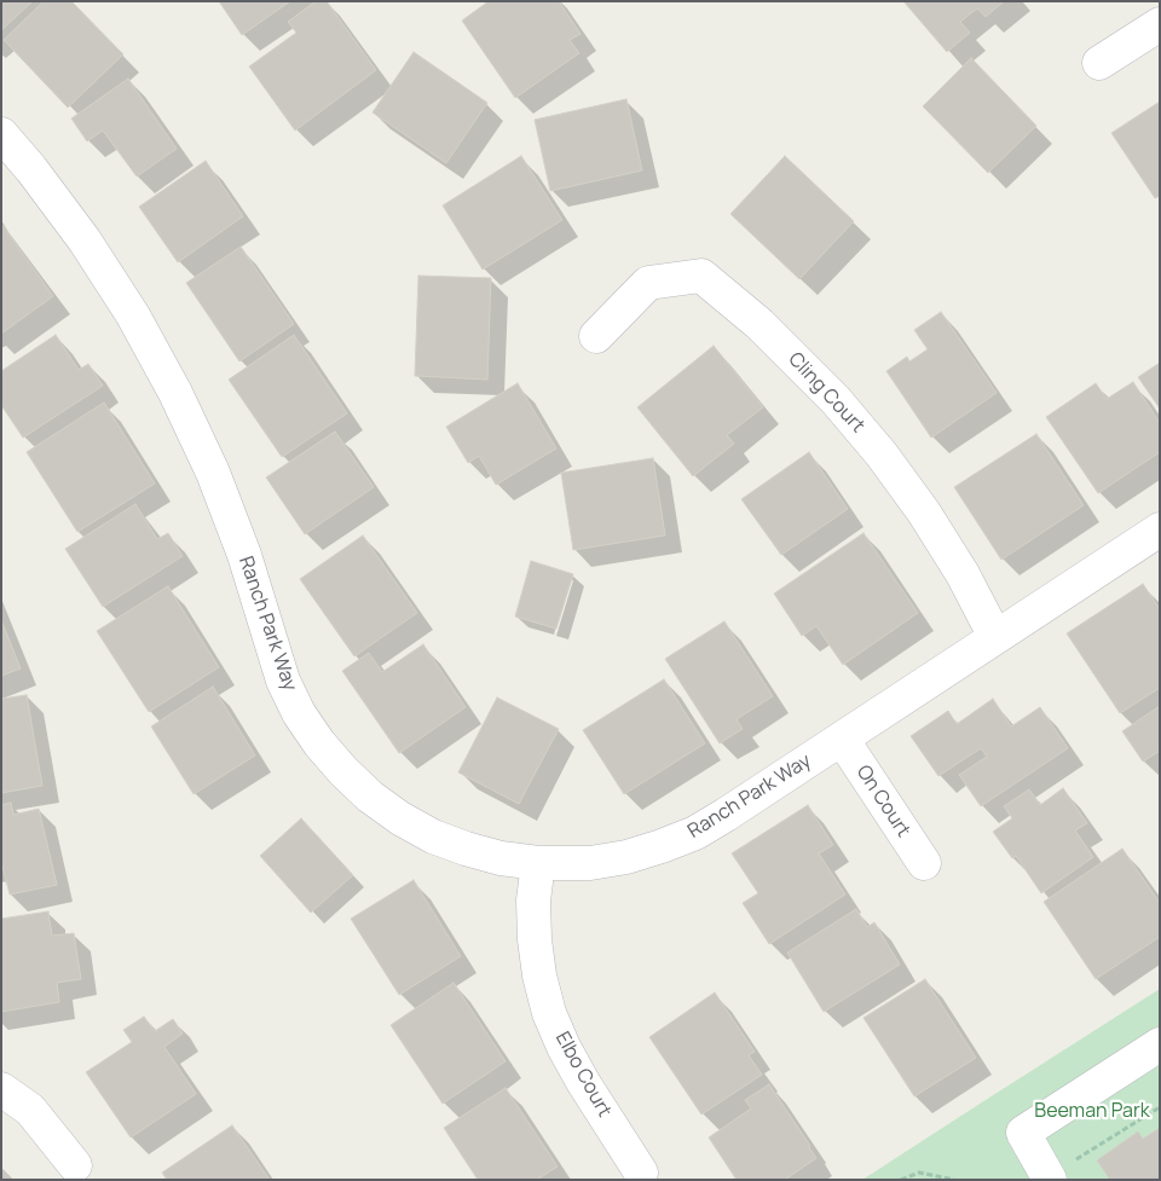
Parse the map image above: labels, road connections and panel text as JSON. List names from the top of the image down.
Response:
{
  "streets": {
    "street": [
      "Cling Court",
      "Ranch Park Way",
      "On Court",
      "Elbo Court"
    ]
  },
  "crossings": [
    ["Cling Court", "Ranch Park Way"],
    ["Ranch Park Way", "On Court"],
    ["Ranch Park Way", "Elbo Court"]
  ],
  "parks": ["Beeman Park"]
}
